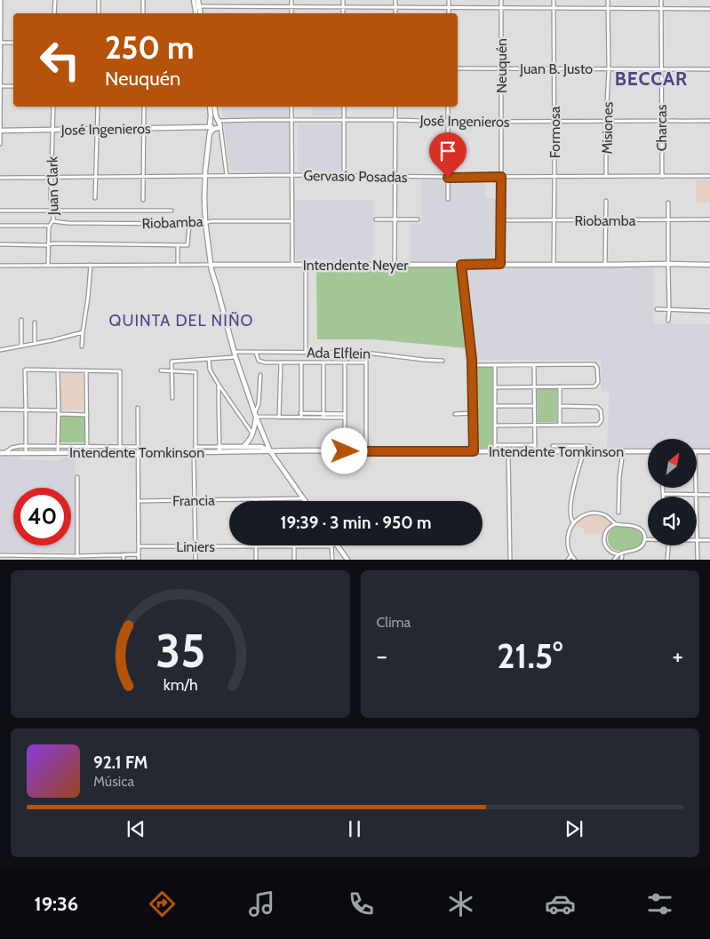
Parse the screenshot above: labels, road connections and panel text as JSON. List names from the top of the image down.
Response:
{
  "streets": {
    "street": [
      "Neuquén",
      "Juan B. Justo",
      "José Ingenieros",
      "Misiones",
      "Charcas",
      "Formosa",
      "Gervasio Posadas",
      "Juan Clark",
      "Riobamba",
      "Intendente Neyer",
      "Ada Elflein",
      "Intendente Tomkinson",
      "Francia",
      "Liniers"
    ]
  },
  "crossings": [
    ["Neuquén", "Juan B. Justo"],
    ["Neuquén", "José Ingenieros"],
    ["Neuquén", "Gervasio Posadas"],
    ["Neuquén", "Riobamba"],
    ["Neuquén", "Intendente Neyer"],
    ["Juan B. Justo", "Misiones"],
    ["Juan B. Justo", "Charcas"],
    ["Juan B. Justo", "Formosa"],
    ["José Ingenieros", "Misiones"],
    ["José Ingenieros", "Charcas"],
    ["José Ingenieros", "Formosa"],
    ["José Ingenieros", "Juan Clark"],
    ["Misiones", "Gervasio Posadas"],
    ["Charcas", "Gervasio Posadas"],
    ["Formosa", "Gervasio Posadas"],
    ["Formosa", "Riobamba"],
    ["Formosa", "Intendente Neyer"],
    ["Gervasio Posadas", "Juan Clark"],
    ["Juan Clark", "Riobamba"],
    ["Juan Clark", "Intendente Neyer"]
  ],
  "districts": ["BECCAR", "QUINTA DEL NIÑO"],
  "north": "top right",
  "page": {
    "turn": ["250 m", "Neuquén"],
    "limit": "40",
    "trip": "19:39 · 3 min · 950 m",
    "tile": "Clima",
    "heat": ["−", "21.5°", "+"],
    "song": ["92.1 FM", "Música"],
    "tabs": "19:36",
    "gauge": ["35", "km/h"]
  }
}
